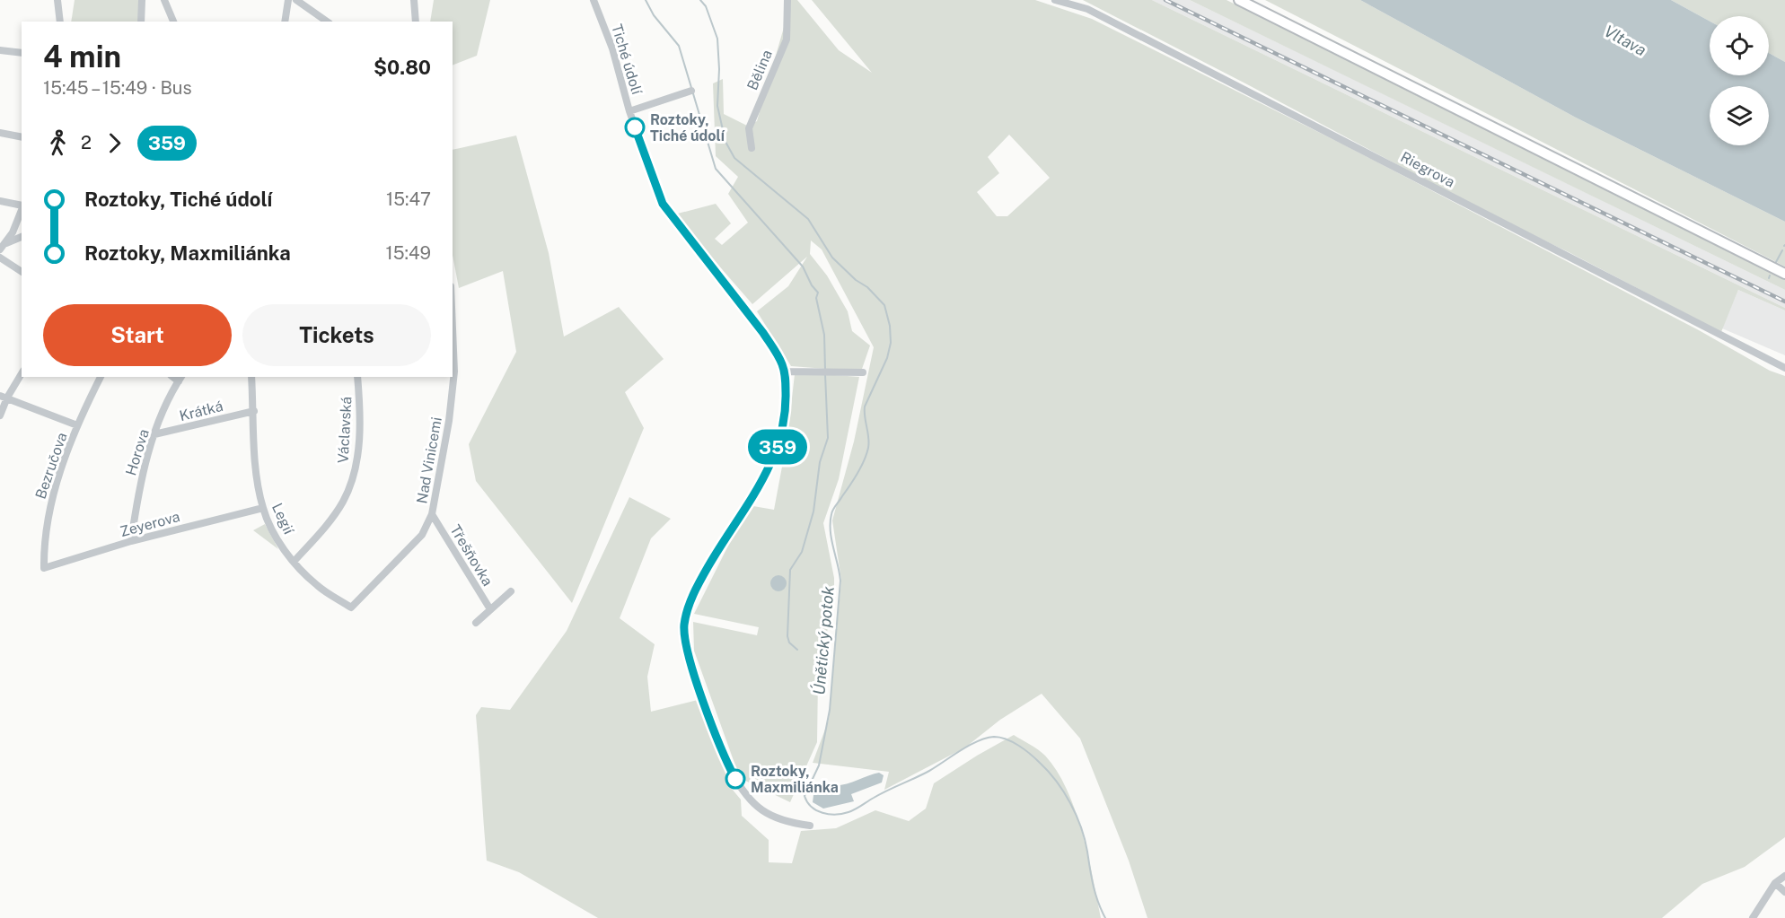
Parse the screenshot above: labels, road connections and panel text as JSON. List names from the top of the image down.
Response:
{
  "streets": {
    "street": [
      "Tiché údolí",
      "Bělina",
      "Riegrova",
      "Krátká",
      "Václavská",
      "Horova",
      "Nad Vinicemi",
      "Bezručova",
      "Legií",
      "Zeyerova",
      "Třešňovka"
    ]
  },
  "crossings": [
    ["Krátká", "Horova"],
    ["Krátká", "Legií"],
    ["Václavská", "Legií"],
    ["Horova", "Zeyerova"],
    ["Nad Vinicemi", "Legií"],
    ["Nad Vinicemi", "Třešňovka"],
    ["Bezručova", "Zeyerova"],
    ["Legií", "Zeyerova"]
  ],
  "water": ["Vltava", "Únětický potok"],
  "places": ["Roztoky, Tiché údolí", "Roztoky, Maxmiliánka"],
  "lines": ["bus line 359"],
  "page": {
    "on_map": "359",
    "heading": ["4 min", "15:45 – 15:49 · Bus", "$0.80"],
    "legs": ["2", "359"],
    "list": [
      {
        "name": "Roztoky, Tiché údolí",
        "value": "15:47"
      },
      {
        "name": "Roztoky, Maxmiliánka",
        "value": "15:49"
      }
    ],
    "buttons": ["Start", "Tickets"]
  }
}
